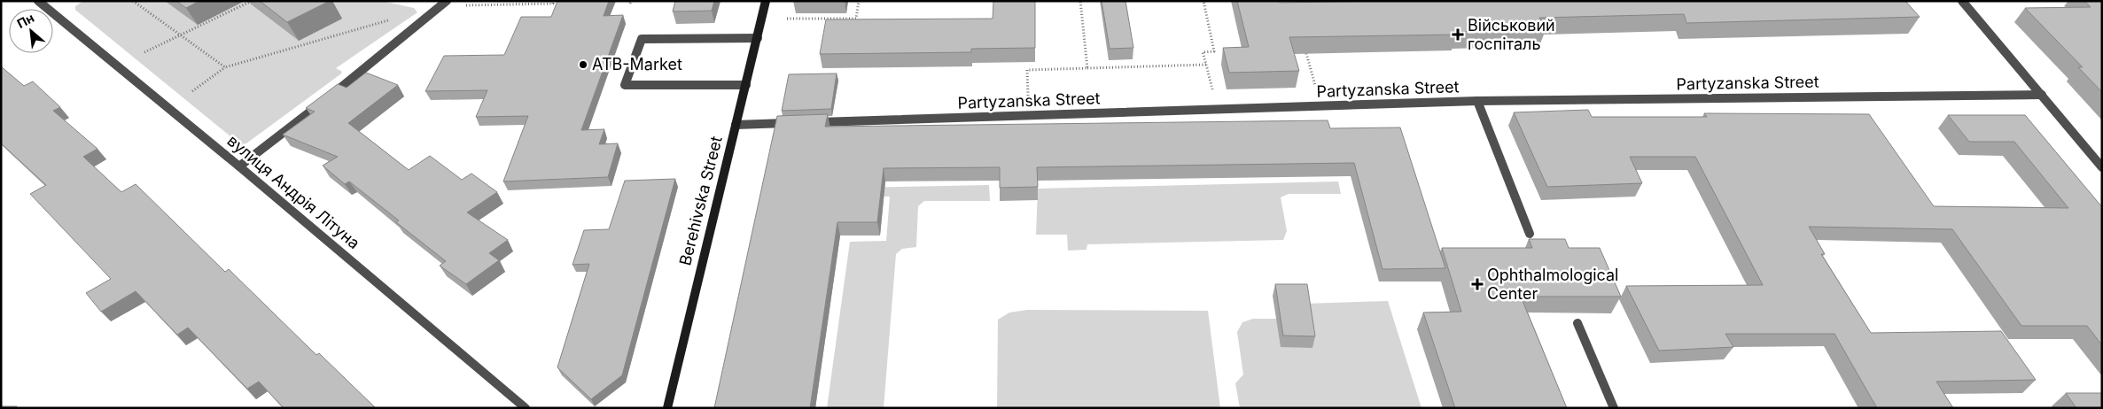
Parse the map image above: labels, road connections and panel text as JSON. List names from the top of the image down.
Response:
{
  "streets": {
    "main road": ["Berehivska Street"],
    "street": ["Partyzanska Street", "вулиця Андрія Літуна"]
  },
  "crossings": [
    ["Partyzanska Street", "Berehivska Street"]
  ],
  "places": {
    "health": ["Військовий госпіталь", "Ophthalmological Center"],
    "other": ["ATB-Market"]
  },
  "north": "top left"
}
